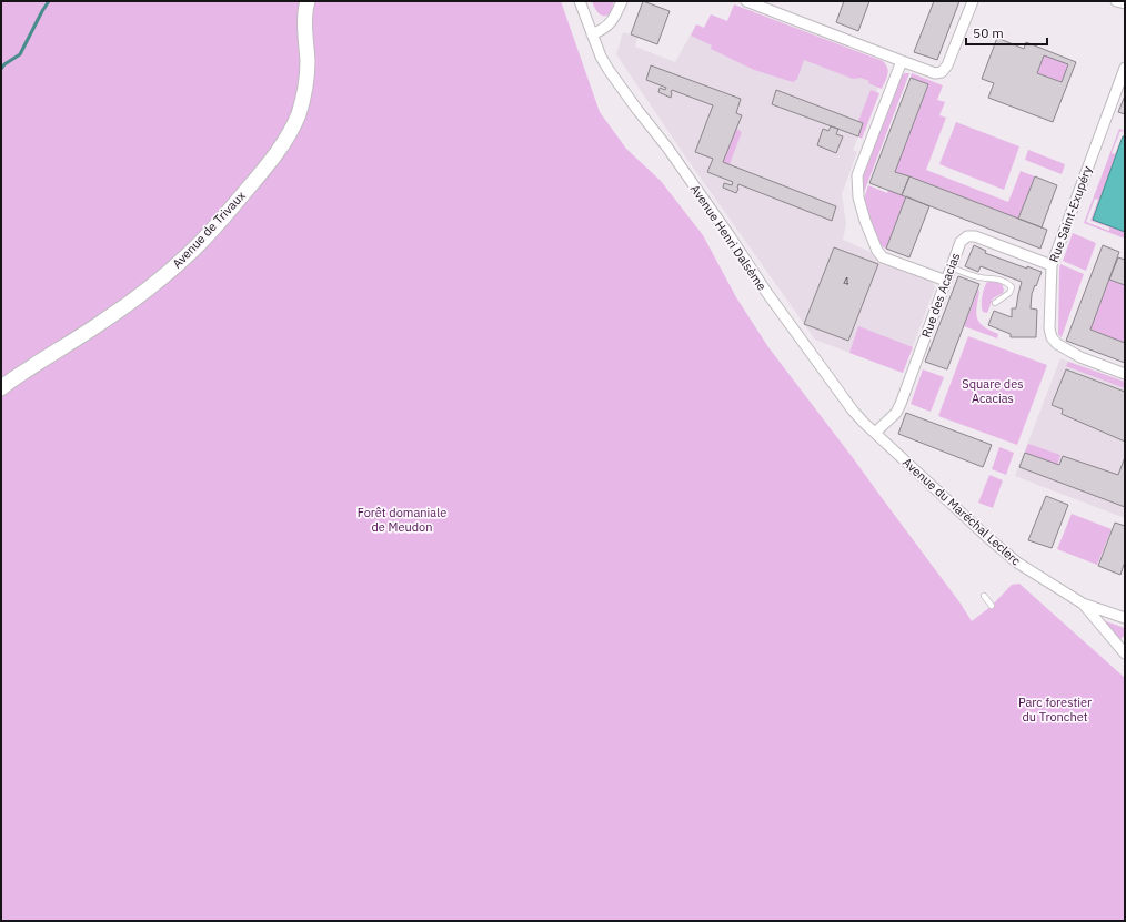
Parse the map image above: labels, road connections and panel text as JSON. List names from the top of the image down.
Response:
{
  "streets": {
    "main road": ["Avenue de Trivaux"],
    "street": [
      "Rue Saint-Exupéry",
      "Avenue Henri Dalsème",
      "Rue des Acacias",
      "Avenue du Maréchal Leclerc"
    ]
  },
  "crossings": [
    ["Rue Saint-Exupéry", "Rue des Acacias"],
    ["Avenue Henri Dalsème", "Rue des Acacias"],
    ["Avenue Henri Dalsème", "Avenue du Maréchal Leclerc"],
    ["Rue des Acacias", "Avenue du Maréchal Leclerc"]
  ],
  "parks": ["Square des Acacias", "Forêt domaniale de Meudon", "Parc forestier du Tronchet"],
  "house_numbers": ["4"],
  "scale_bar": "50 m"
}
